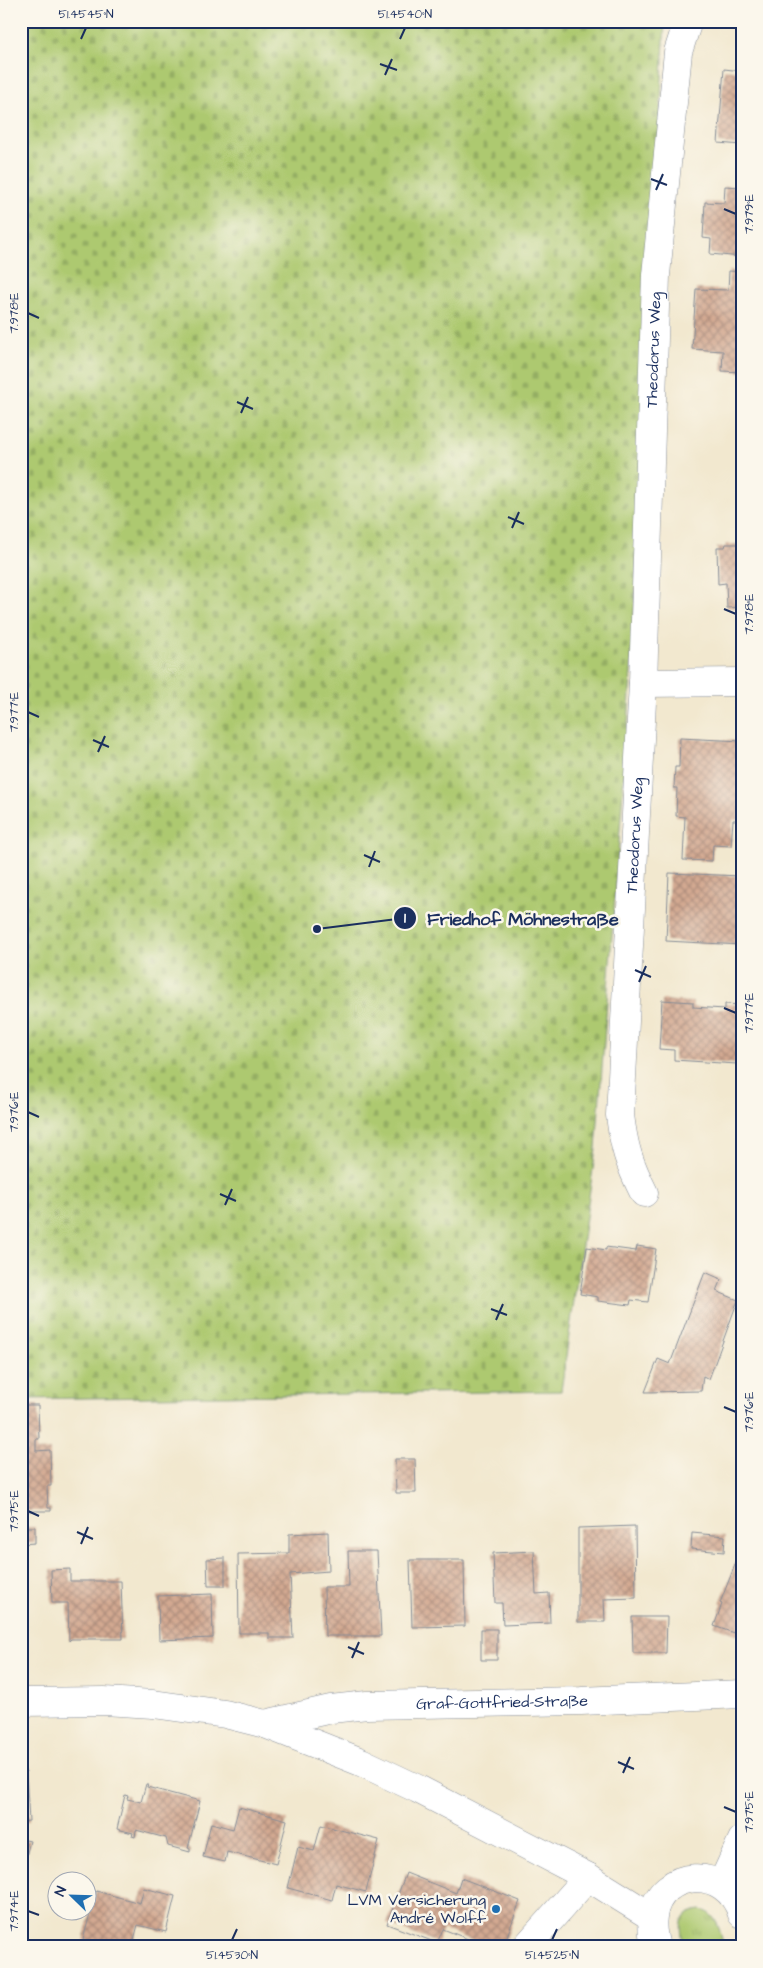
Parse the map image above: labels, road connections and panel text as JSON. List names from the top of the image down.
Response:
{
  "streets": {
    "street": ["Theodorus Weg", "Graf-Gottfried-Straße"]
  },
  "places": ["Friedhof Möhnestraße", "LVM Versicherung André Wolff"],
  "north": "top left",
  "coordinates": [
    "51.4545°N",
    "51.4540°N",
    "7.979°E",
    "7.978°E",
    "7.977°E",
    "7.976°E",
    "7.975°E",
    "7.974°E",
    "51.4530°N",
    "51.4525°N"
  ]
}
